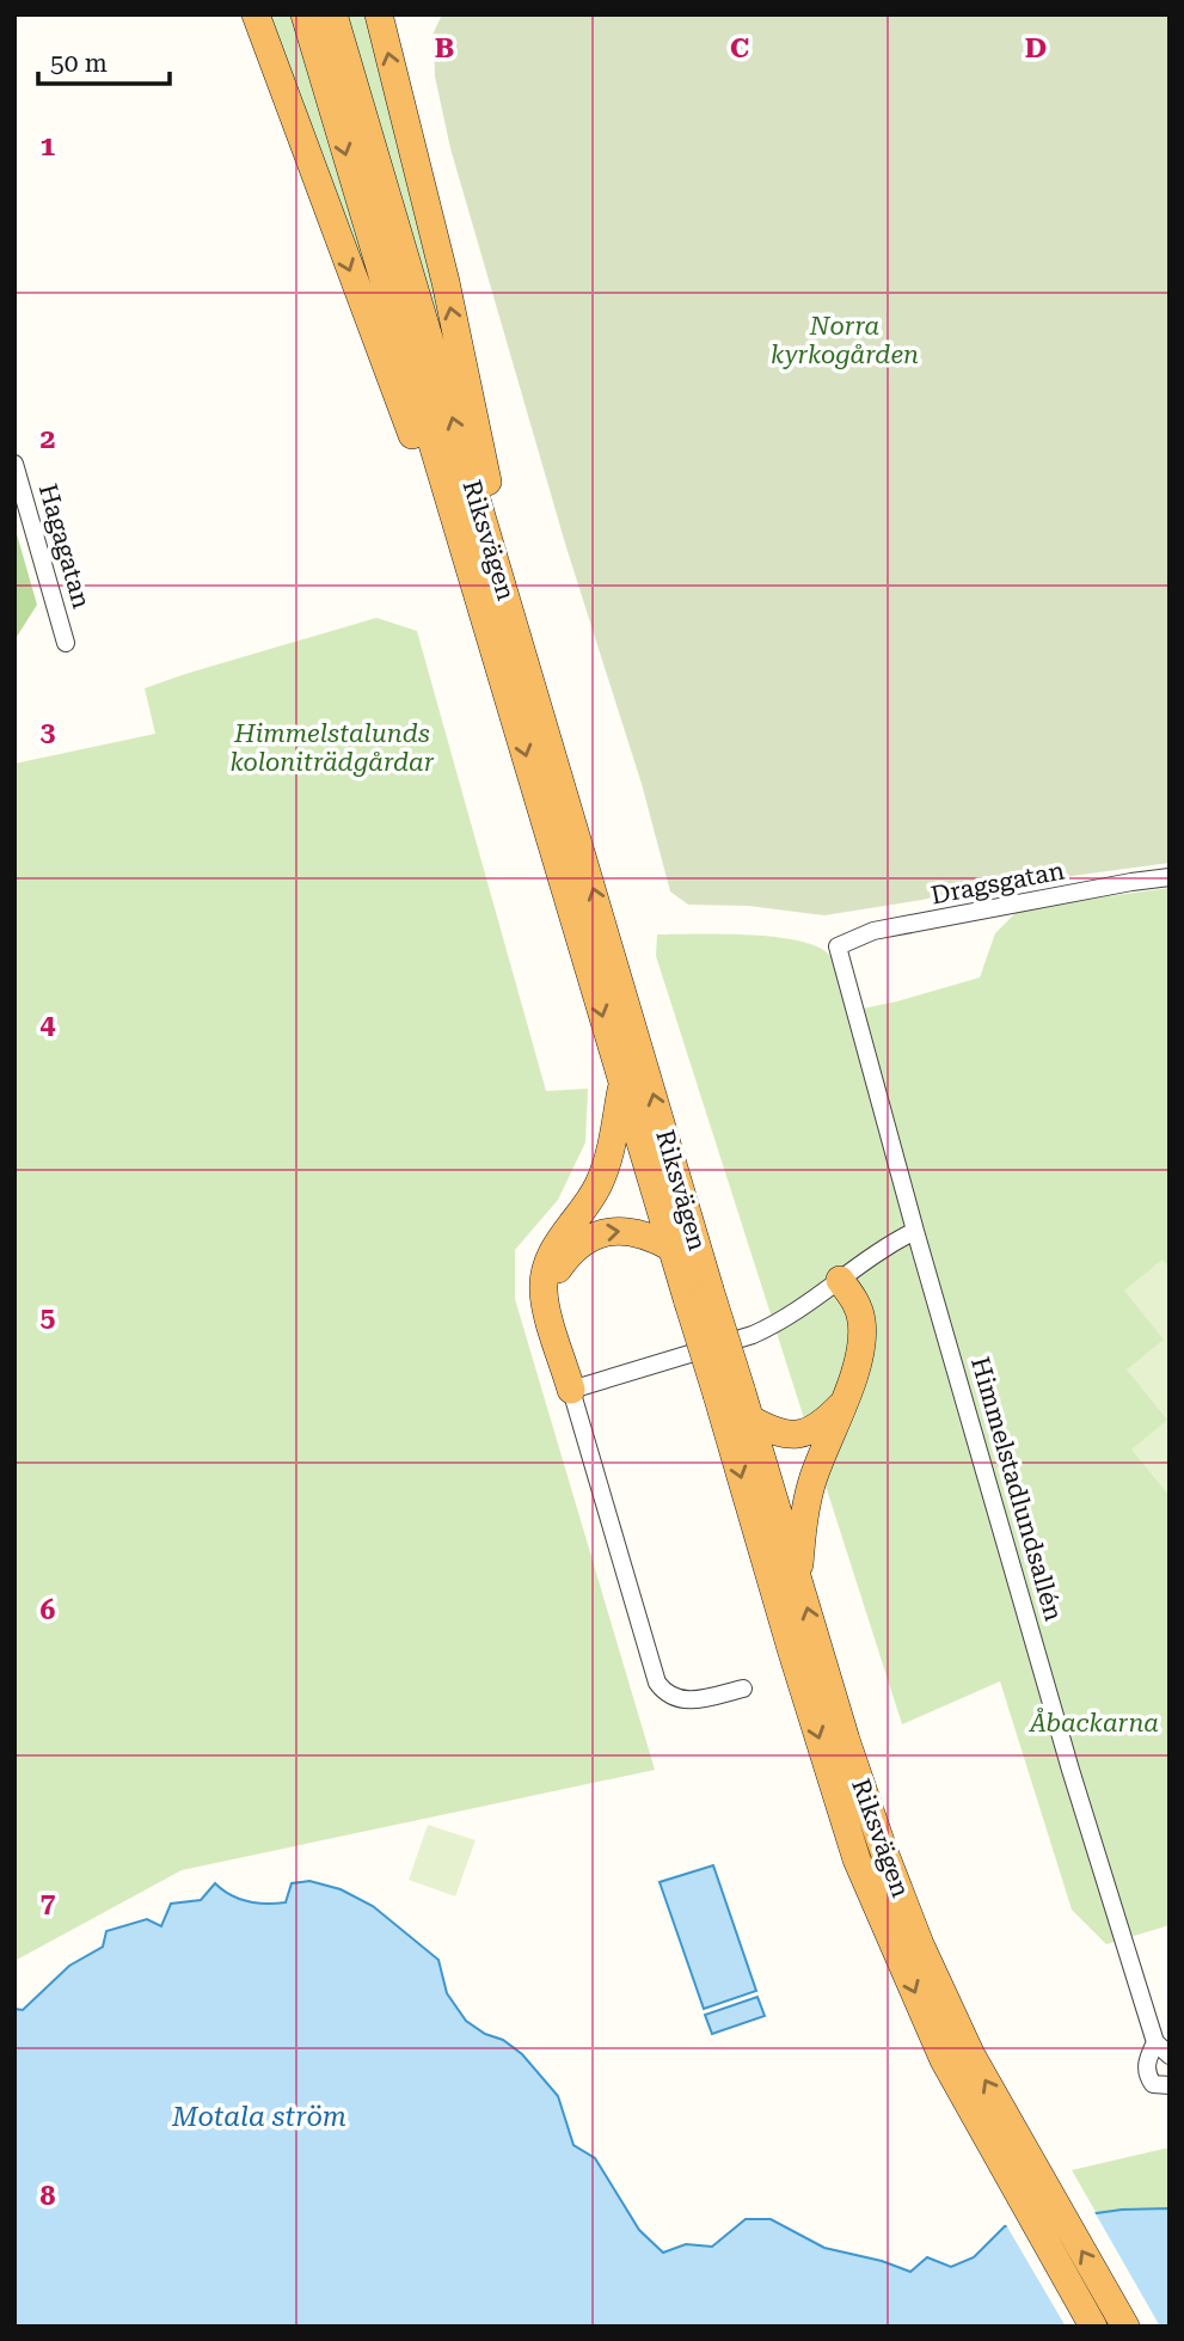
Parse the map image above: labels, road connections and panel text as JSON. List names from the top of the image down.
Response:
{
  "streets": {
    "highway": ["Riksvägen"],
    "street": ["Hagagatan", "Dragsgatan", "Himmelstadlundsallén"]
  },
  "crossings": [
    ["Dragsgatan", "Himmelstadlundsallén"]
  ],
  "water": ["Motala ström"],
  "parks": ["Norra kyrkogården", "Himmelstalunds koloniträdgårdar", "Åbackarna"],
  "scale_bar": "50 m",
  "grid": {
    "columns": ["B", "C", "D"],
    "rows": [
      "1",
      "2",
      "3",
      "4",
      "5",
      "6",
      "7",
      "8"
    ]
  }
}
